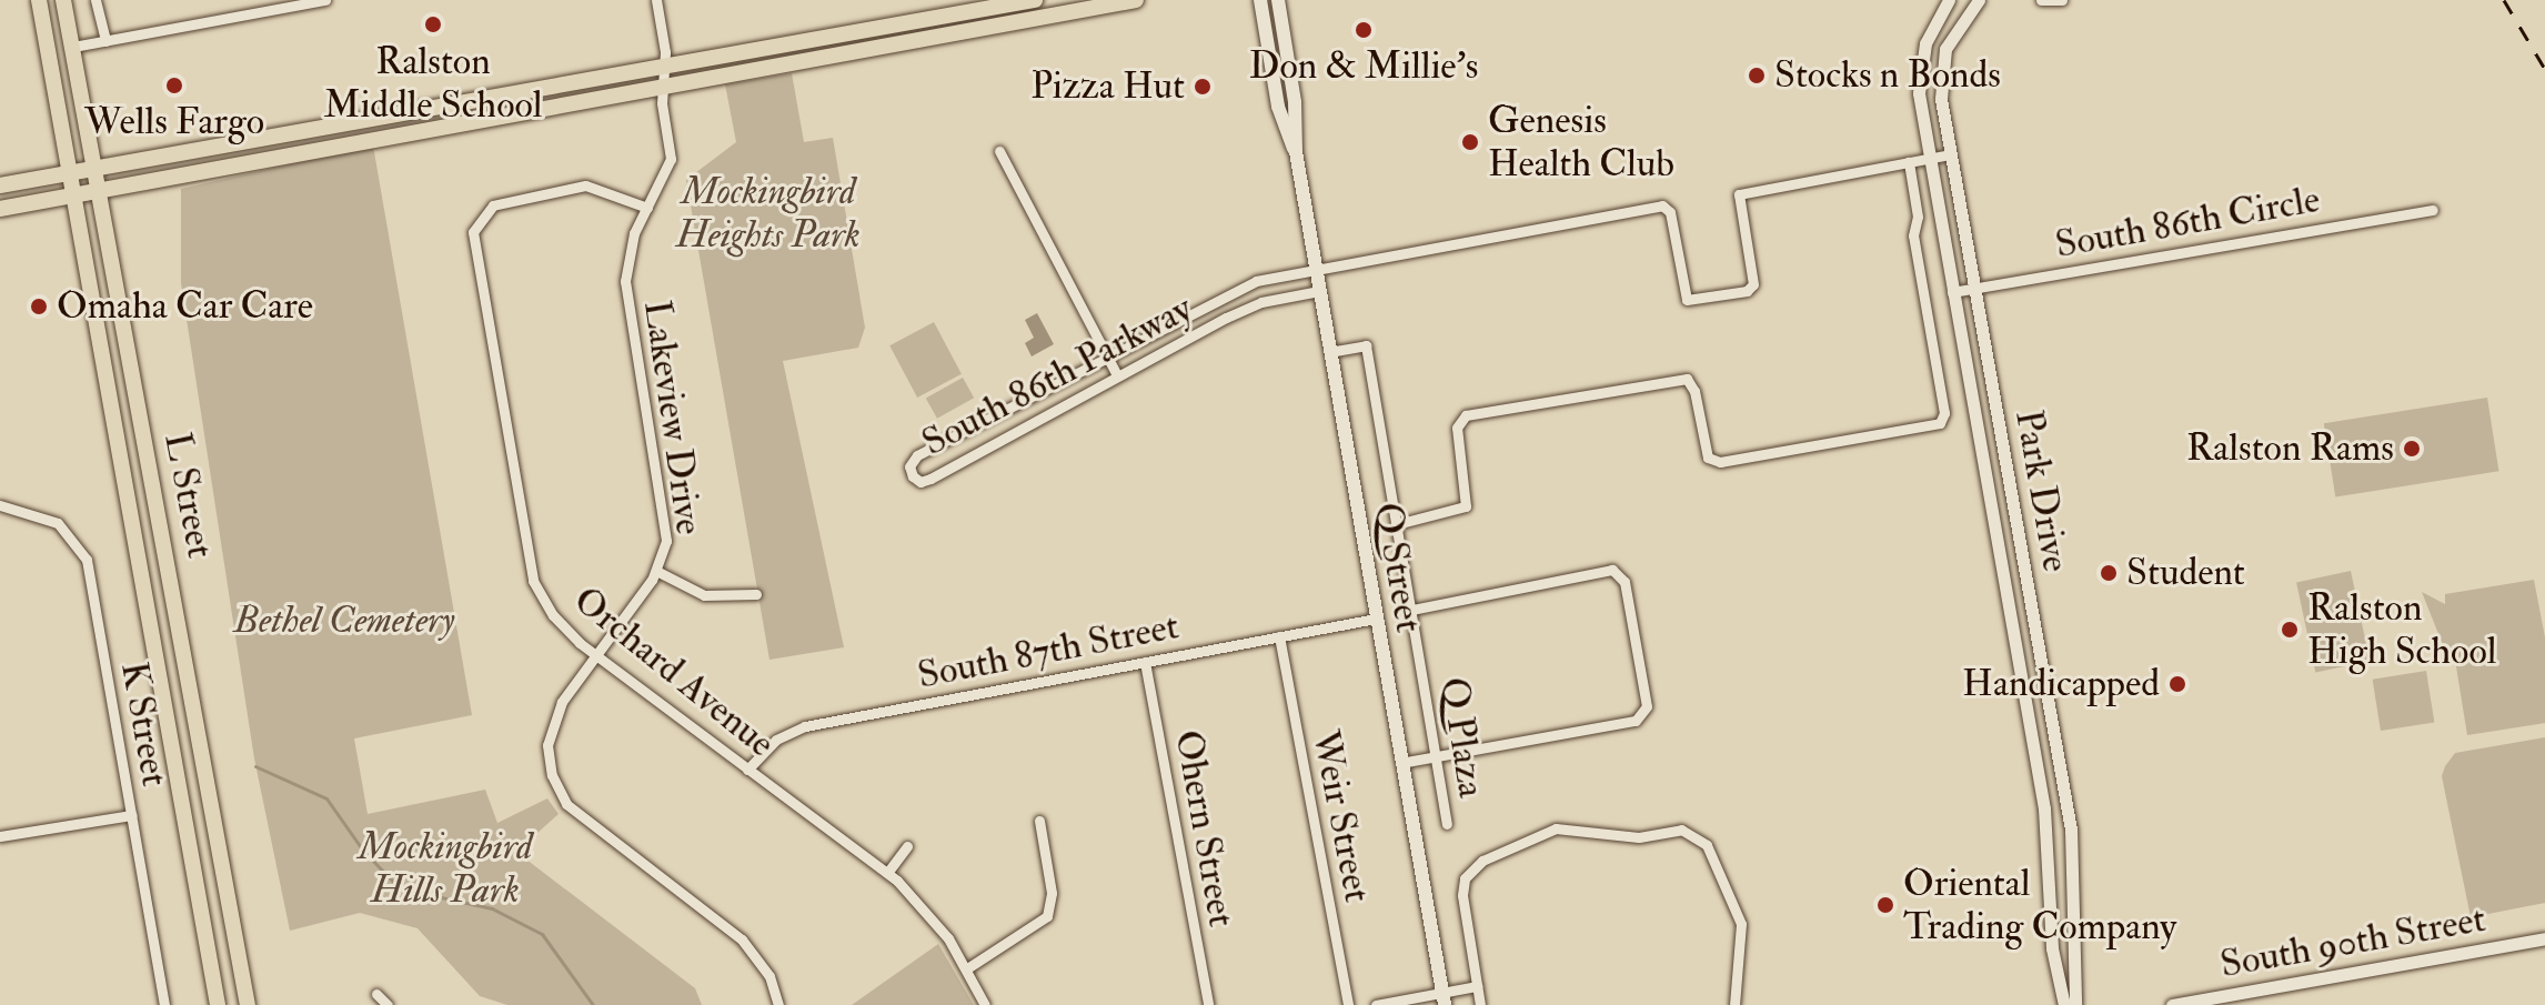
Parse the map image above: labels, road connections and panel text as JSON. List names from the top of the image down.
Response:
{
  "streets": {
    "main road": ["L Street", "Q Street"],
    "street": [
      "South 86th Circle",
      "South 86th Parkway",
      "Lakeview Drive",
      "Park Drive",
      "South 87th Street",
      "Orchard Avenue",
      "K Street",
      "Q Plaza",
      "Weir Street",
      "Ohern Street",
      "South 90th Street"
    ]
  },
  "crossings": [
    ["South 86th Circle", "Park Drive"],
    ["South 86th Parkway", "Q Street"],
    ["Lakeview Drive", "Orchard Avenue"],
    ["Q Street", "South 87th Street"],
    ["Q Street", "Q Plaza"],
    ["South 87th Street", "Orchard Avenue"],
    ["South 87th Street", "Weir Street"],
    ["South 87th Street", "Ohern Street"]
  ],
  "parks": ["Mockingbird Heights Park", "Bethel Cemetery", "Mockingbird Hills Park"],
  "places": [
    "Ralston Middle School",
    "Don & Millie's",
    "Stocks n Bonds",
    "Wells Fargo",
    "Pizza Hut",
    "Genesis Health Club",
    "Omaha Car Care",
    "Ralston Rams",
    "Student",
    "Ralston High School",
    "Handicapped",
    "Oriental Trading Company"
  ]
}
